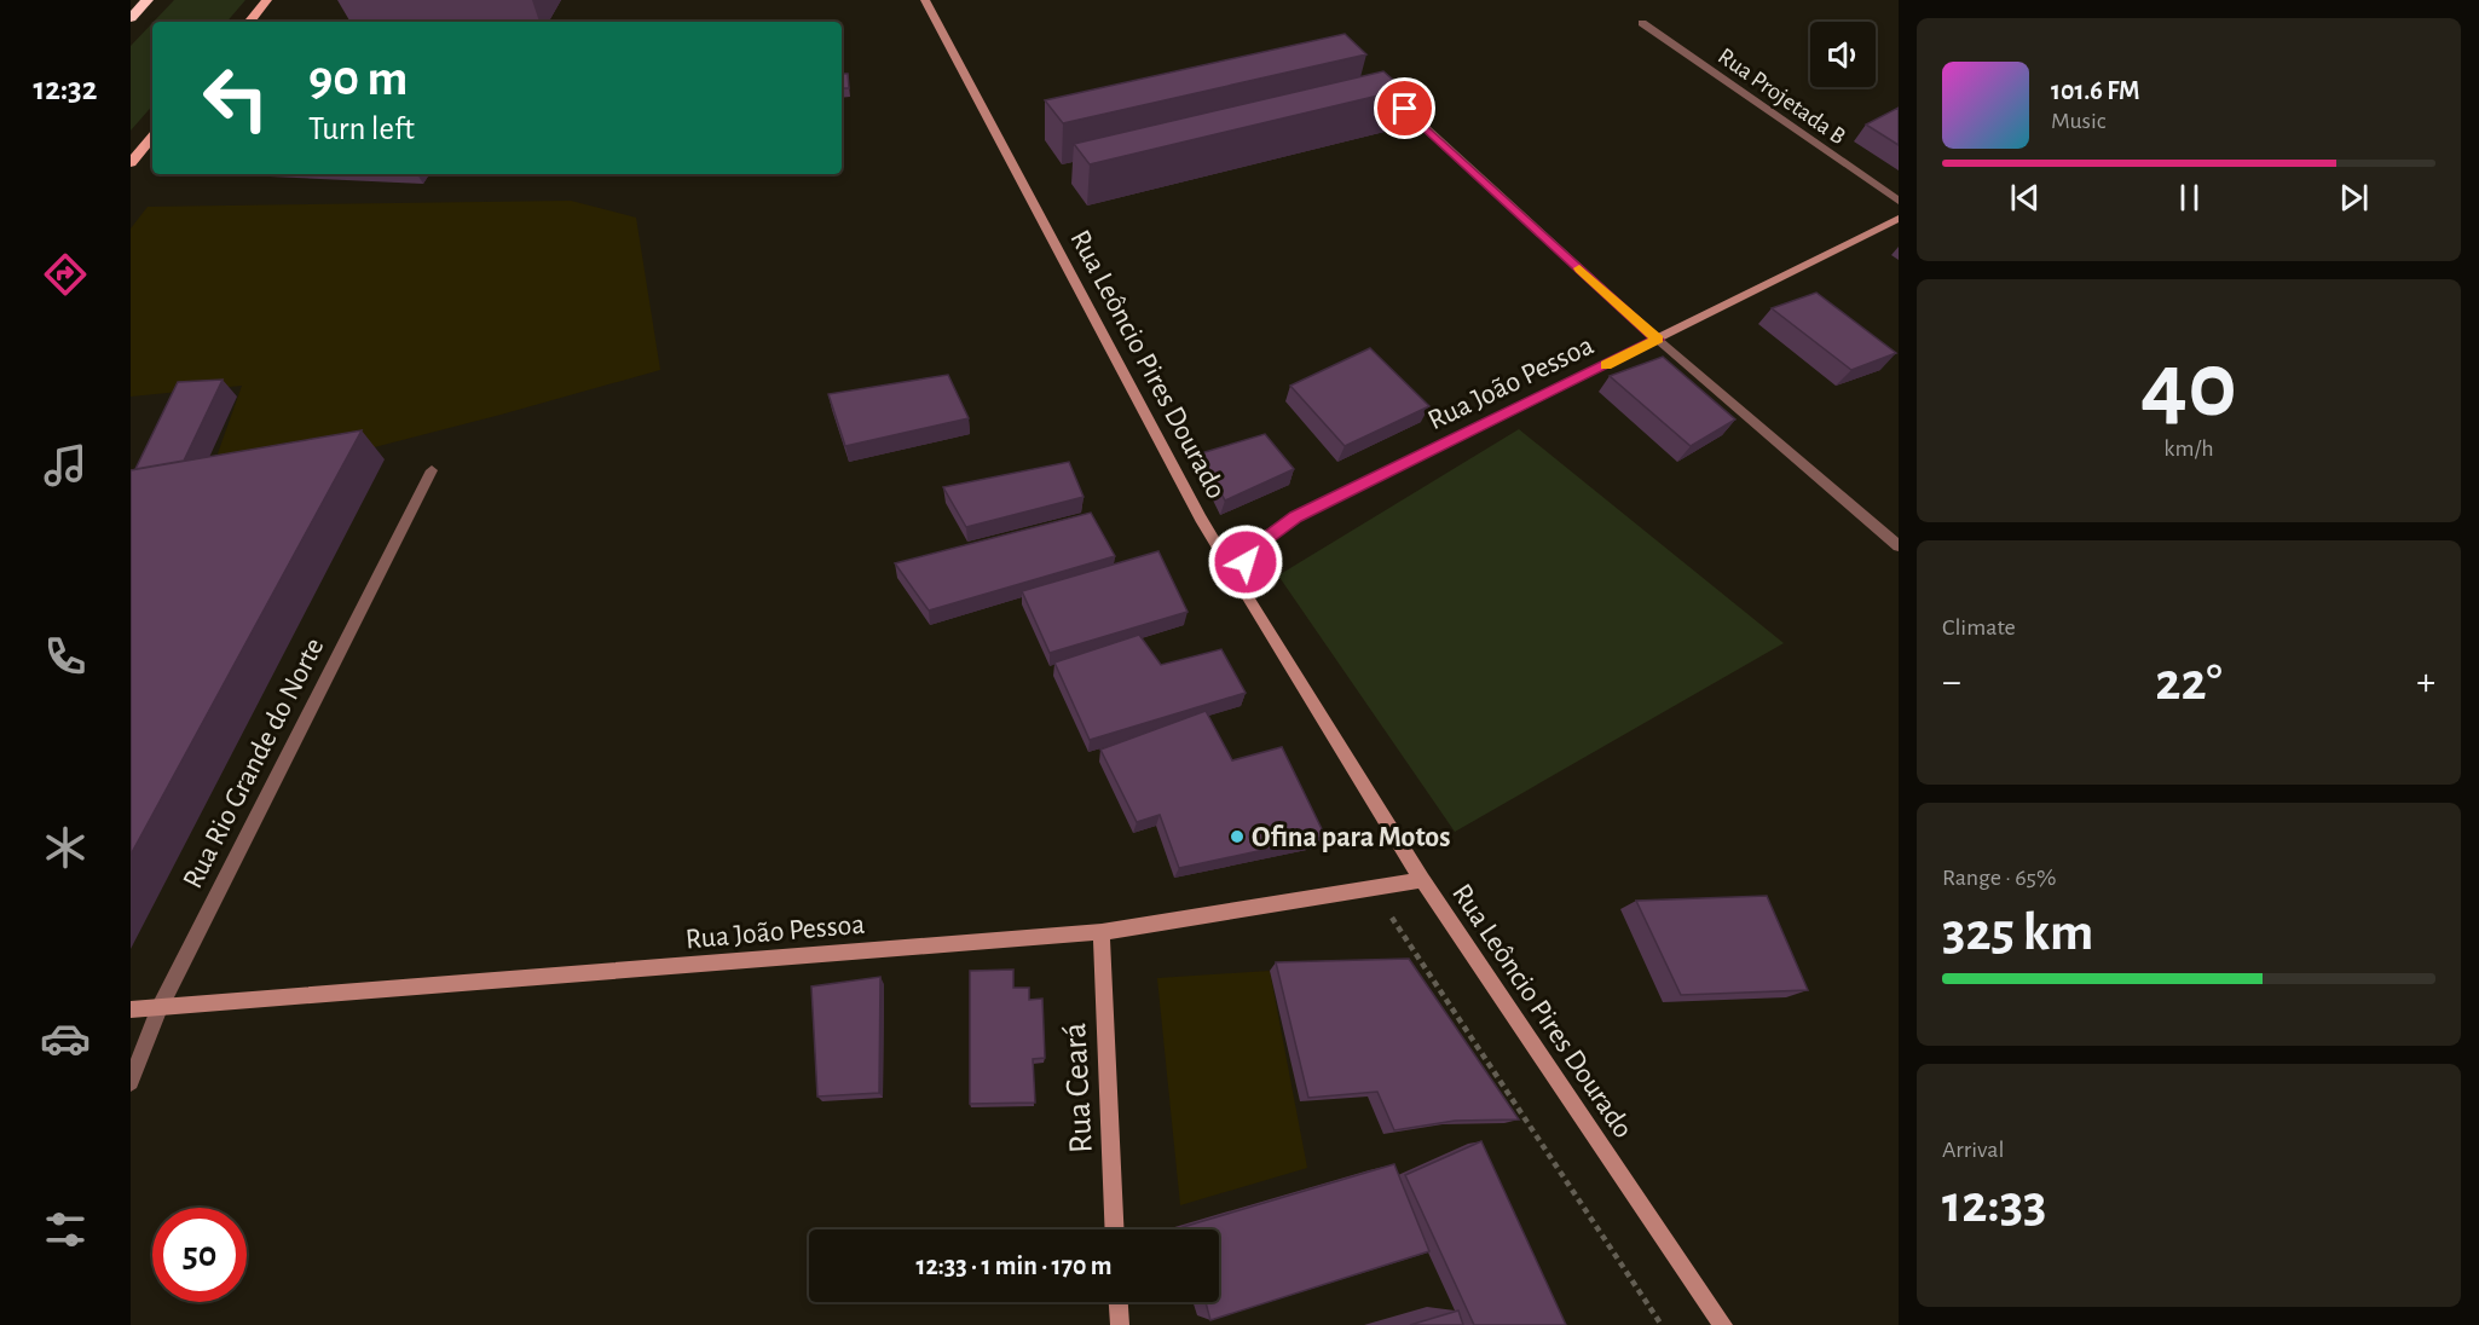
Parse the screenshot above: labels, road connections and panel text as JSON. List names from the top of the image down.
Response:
{
  "streets": {
    "main road": ["Rua Leôncio Pires Dourado", "Rua João Pessoa", "Rua Ceará"],
    "street": ["Rua Projetada B", "Rua Rio Grande do Norte"]
  },
  "crossings": [
    ["Rua Leôncio Pires Dourado", "Rua João Pessoa"],
    ["Rua João Pessoa", "Rua Rio Grande do Norte"],
    ["Rua João Pessoa", "Rua Ceará"]
  ],
  "places": ["Ofina para Motos"],
  "page": {
    "tabs": "12:32",
    "turn": ["90 m", "Turn left"],
    "song": ["101.6 FM", "Music"],
    "tile": [
      ["40", "km/h"],
      "Climate",
      ["Range · 65%", "325 km"],
      ["Arrival", "12:33"]
    ],
    "heat": ["−", "22°", "+"],
    "limit": "50",
    "trip": "12:33 · 1 min · 170 m"
  }
}
